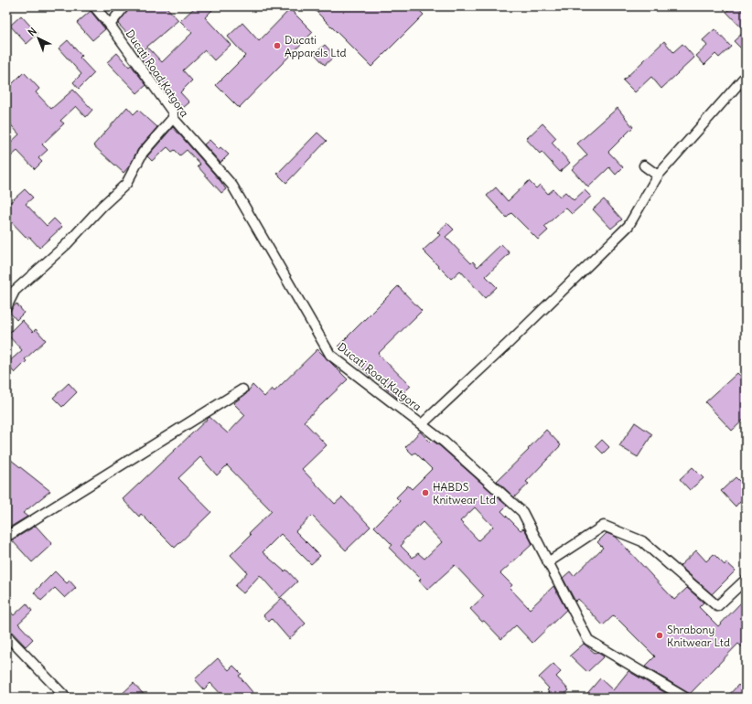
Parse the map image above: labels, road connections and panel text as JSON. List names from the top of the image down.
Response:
{
  "streets": {
    "street": ["Ducati Road,Katgora"]
  },
  "places": ["Ducati Apparels Ltd", "HABDS Knitwear Ltd", "Shrabony Knitwear Ltd"],
  "north": "top left"
}
